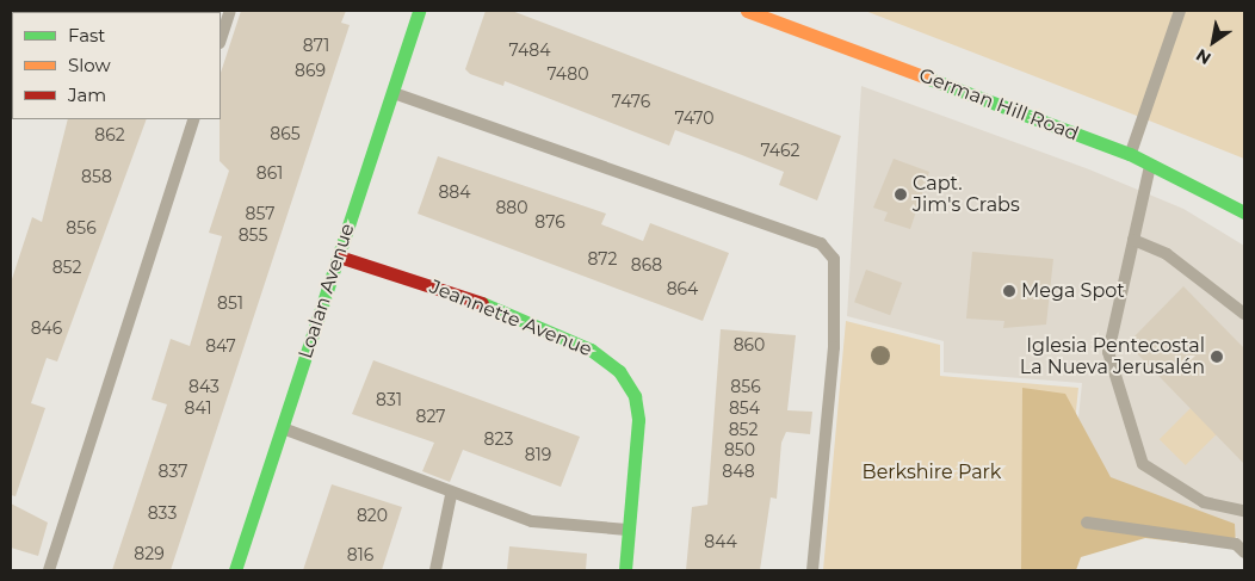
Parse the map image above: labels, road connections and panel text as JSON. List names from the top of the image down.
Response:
{
  "streets": {
    "street": ["German Hill Road", "Loalan Avenue", "Jeannette Avenue"]
  },
  "crossings": [
    ["Loalan Avenue", "Jeannette Avenue"]
  ],
  "parks": ["Berkshire Park"],
  "places": ["Capt. Jim's Crabs", "Mega Spot", "Iglesia Pentecostal La Nueva Jerusalén"],
  "house_numbers": [
    "871",
    "7484",
    "869",
    "7480",
    "7476",
    "7470",
    "865",
    "862",
    "7462",
    "861",
    "858",
    "884",
    "880",
    "857",
    "876",
    "856",
    "855",
    "872",
    "868",
    "852",
    "864",
    "851",
    "846",
    "860",
    "847",
    "843",
    "856",
    "831",
    "841",
    "854",
    "827",
    "852",
    "823",
    "850",
    "819",
    "837",
    "848",
    "833",
    "820",
    "844",
    "829",
    "816"
  ],
  "legend": ["Fast", "Slow", "Jam"],
  "north": "bottom left"
}
